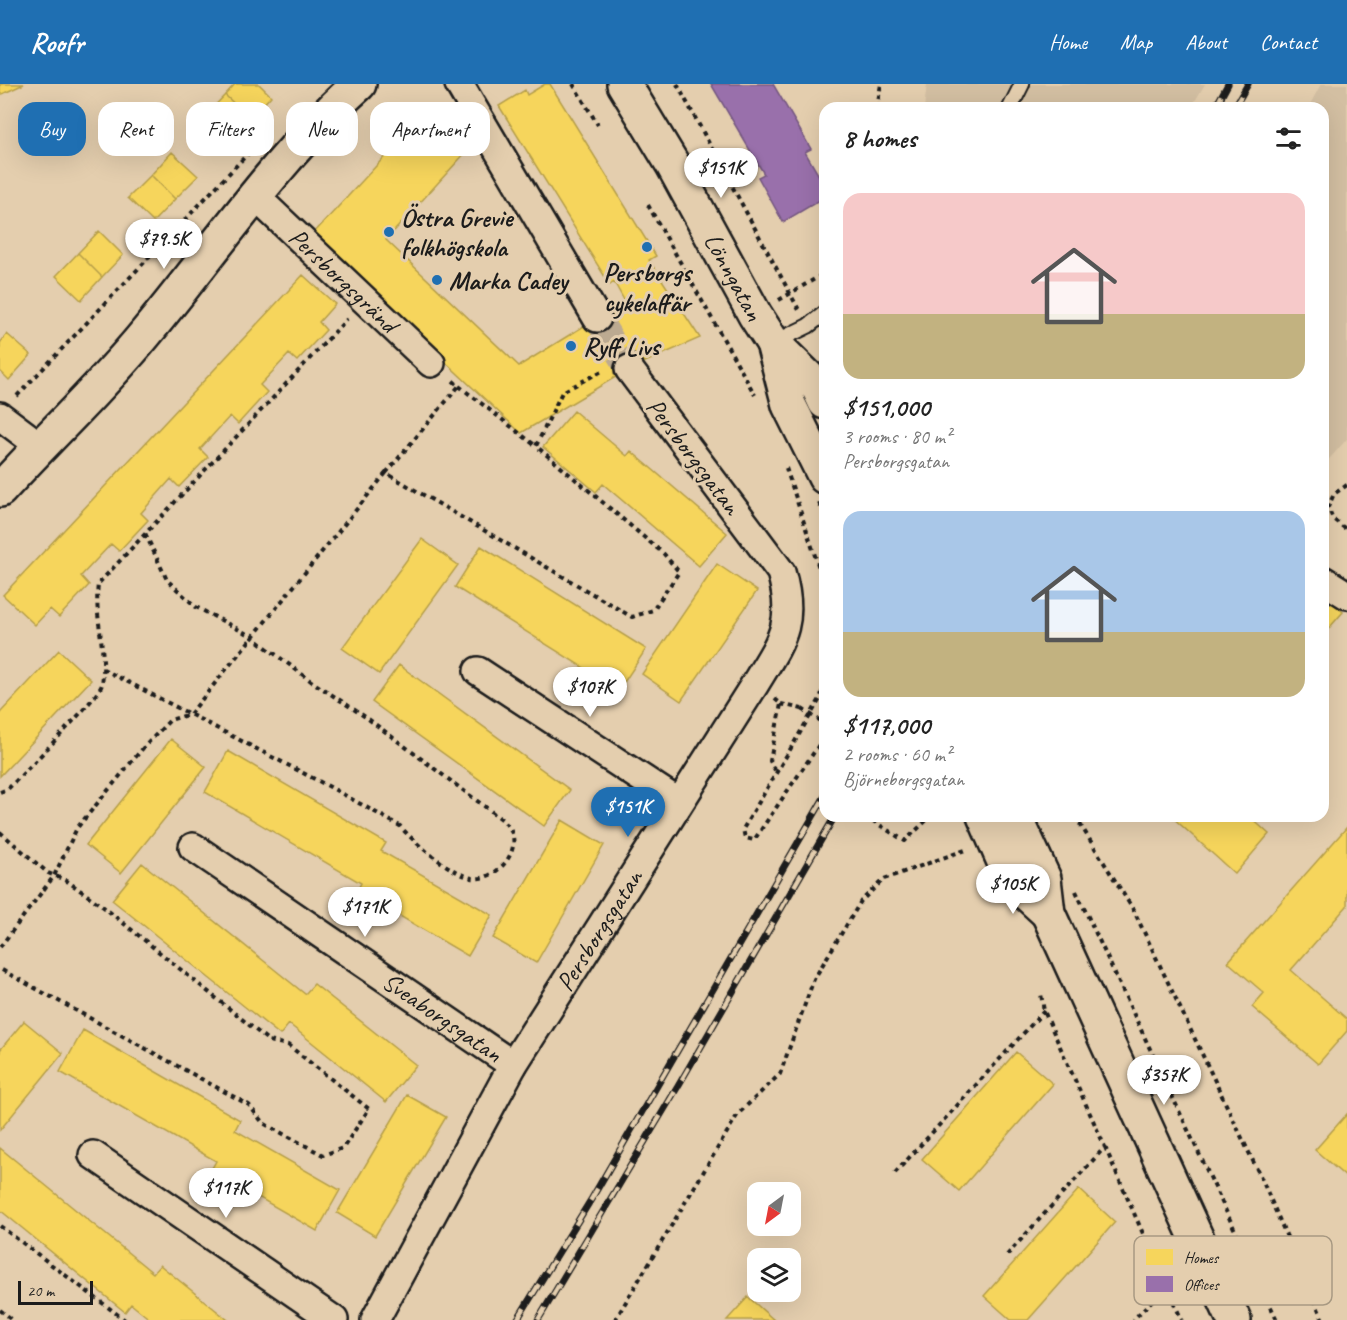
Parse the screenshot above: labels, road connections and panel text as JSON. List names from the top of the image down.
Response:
{
  "streets": {
    "street": [
      "Lönngatan",
      "Persborgsgränd",
      "Persborgsgatan",
      "Sveaborgsgatan"
    ]
  },
  "crossings": [
    ["Persborgsgatan", "Sveaborgsgatan"]
  ],
  "places": [
    "Östra Grevie folkhögskola",
    "Persborgs cykelaffär",
    "Marka Cadey",
    "Ryff Livs"
  ],
  "legend": ["Homes", "Offices"],
  "scale_bar": "20 m",
  "north": "bottom left",
  "page": {
    "header": "Roofr",
    "nav": [
      "Home",
      "Map",
      "About",
      "Contact"
    ],
    "chip": [
      "Buy",
      "Rent",
      "Filters",
      "New",
      "Apartment"
    ],
    "heading": "8 homes",
    "price": [
      "$151K",
      "$79.5K",
      "$107K",
      "$151K",
      "$105K",
      "$171K",
      "$357K",
      "$117K"
    ],
    "list": [
      {
        "name": "$151,000",
        "note": "3 rooms · 80 m² · Persborgsgatan"
      },
      {
        "name": "$117,000",
        "note": "2 rooms · 60 m² · Björneborgsgatan"
      }
    ],
    "scale": "20 m"
  }
}
